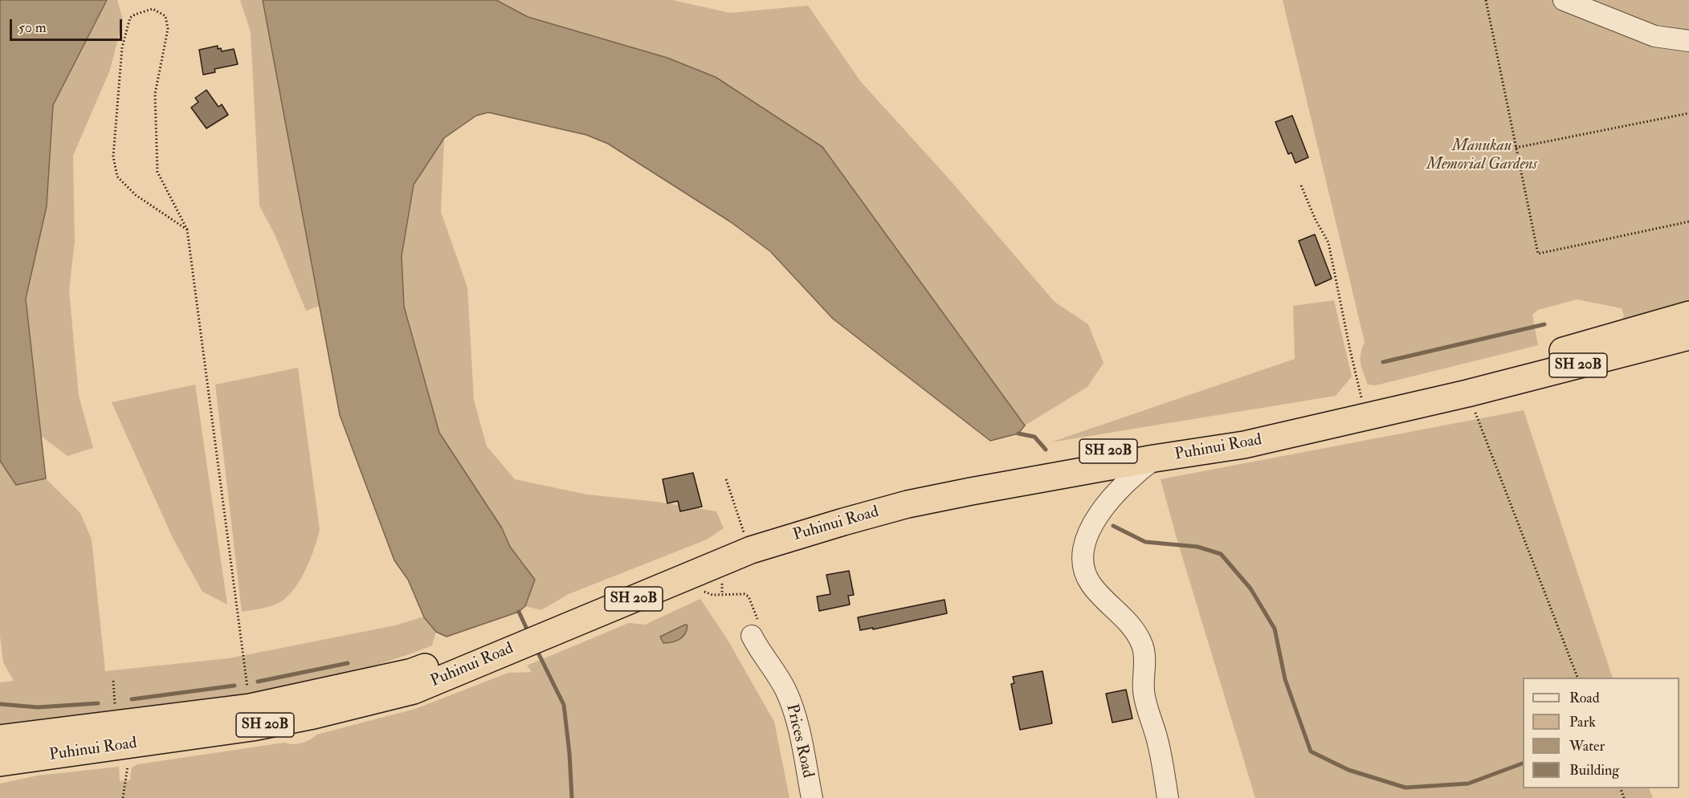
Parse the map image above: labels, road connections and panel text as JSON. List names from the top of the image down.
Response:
{
  "streets": {
    "highway": ["SH 20B", "Puhinui Road"],
    "street": ["Prices Road"]
  },
  "parks": ["Manukau Memorial Gardens"],
  "legend": [
    "Road",
    "Park",
    "Water",
    "Building"
  ],
  "scale_bar": "50 m"
}
